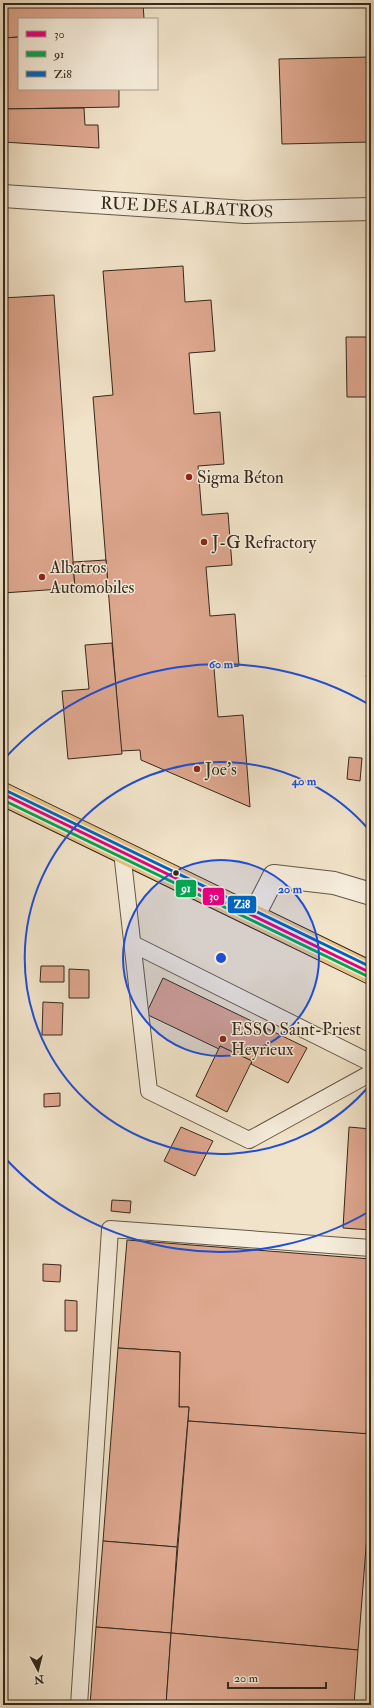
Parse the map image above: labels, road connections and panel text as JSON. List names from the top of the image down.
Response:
{
  "streets": {
    "street": ["RUE DES ALBATROS"]
  },
  "places": [
    "Sigma Béton",
    "J-G Refractory",
    "Albatros Automobiles",
    "Joe's",
    "ESSO Saint-Priest Heyrieux"
  ],
  "lines": ["transit line Zi8", "transit line 30", "transit line 91"],
  "legend": ["30", "91", "Zi8"],
  "scale_bar": "20 m",
  "north": "bottom",
  "rings": ["60 m", "40 m", "20 m"]
}
